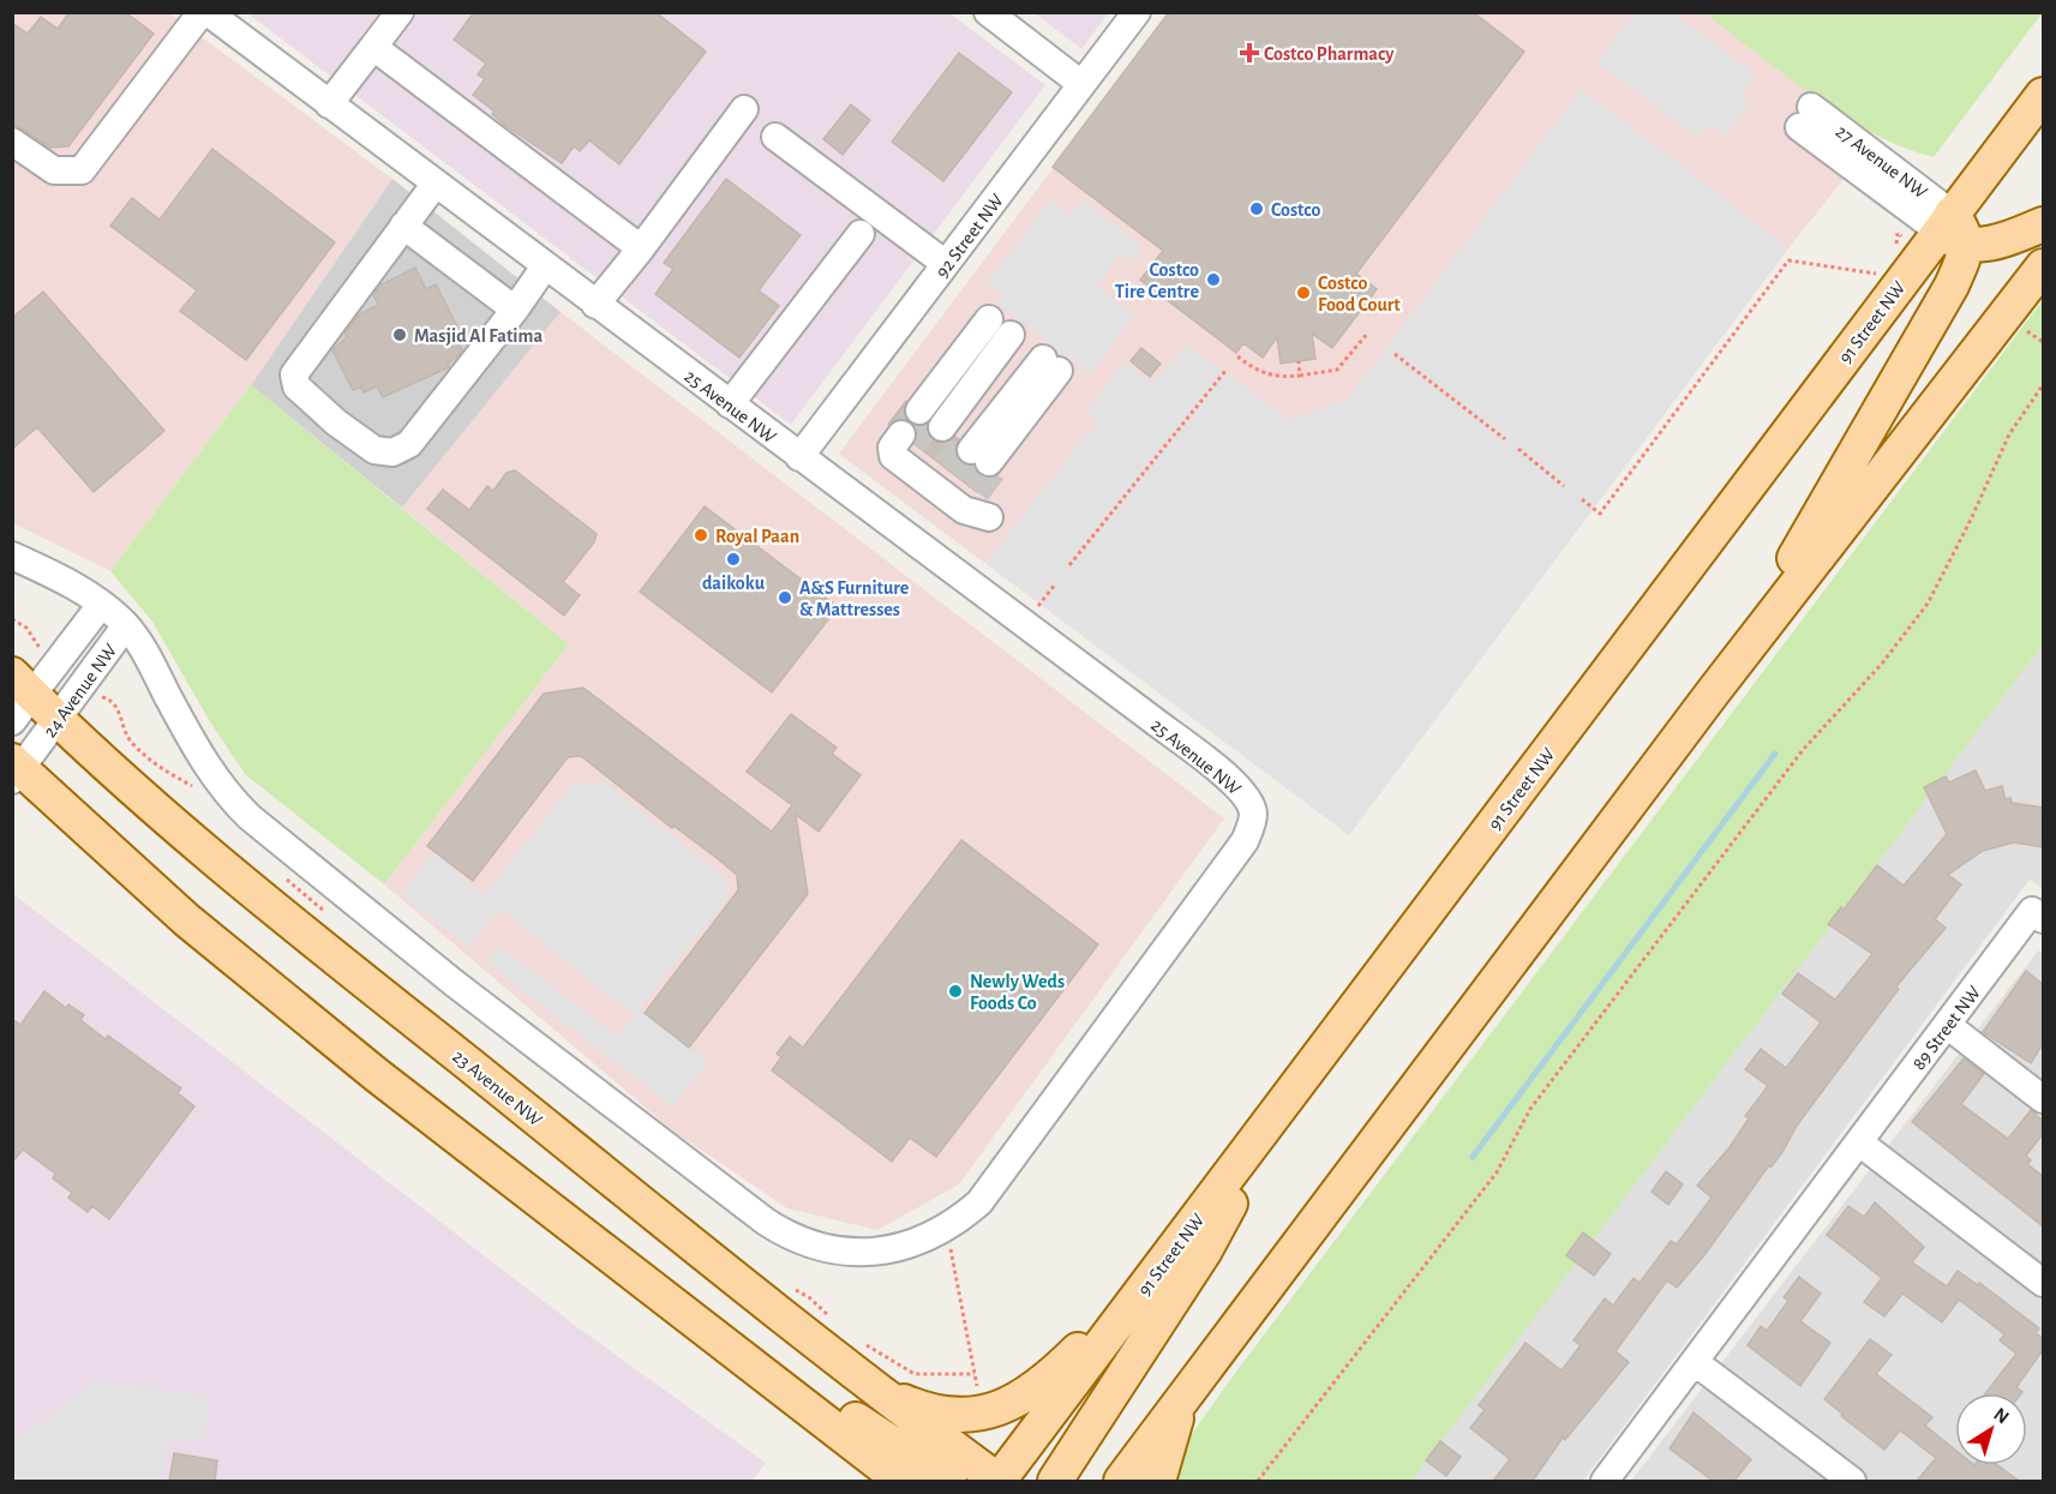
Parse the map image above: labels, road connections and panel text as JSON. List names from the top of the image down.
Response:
{
  "streets": {
    "main road": ["91 Street NW", "23 Avenue NW"],
    "street": [
      "27 Avenue NW",
      "92 Street NW",
      "25 Avenue NW",
      "24 Avenue NW",
      "89 Street NW"
    ]
  },
  "crossings": [
    ["27 Avenue NW", "91 Street NW"],
    ["92 Street NW", "25 Avenue NW"],
    ["91 Street NW", "23 Avenue NW"],
    ["24 Avenue NW", "23 Avenue NW"]
  ],
  "places": {
    "health": ["Costco Pharmacy"],
    "other": [
      "Costco",
      "Costco Tire Centre",
      "Costco Food Court",
      "Masjid Al Fatima",
      "Royal Paan",
      "daikoku",
      "A&S Furniture & Mattresses",
      "Newly Weds Foods Co"
    ]
  },
  "north": "top right"
}
